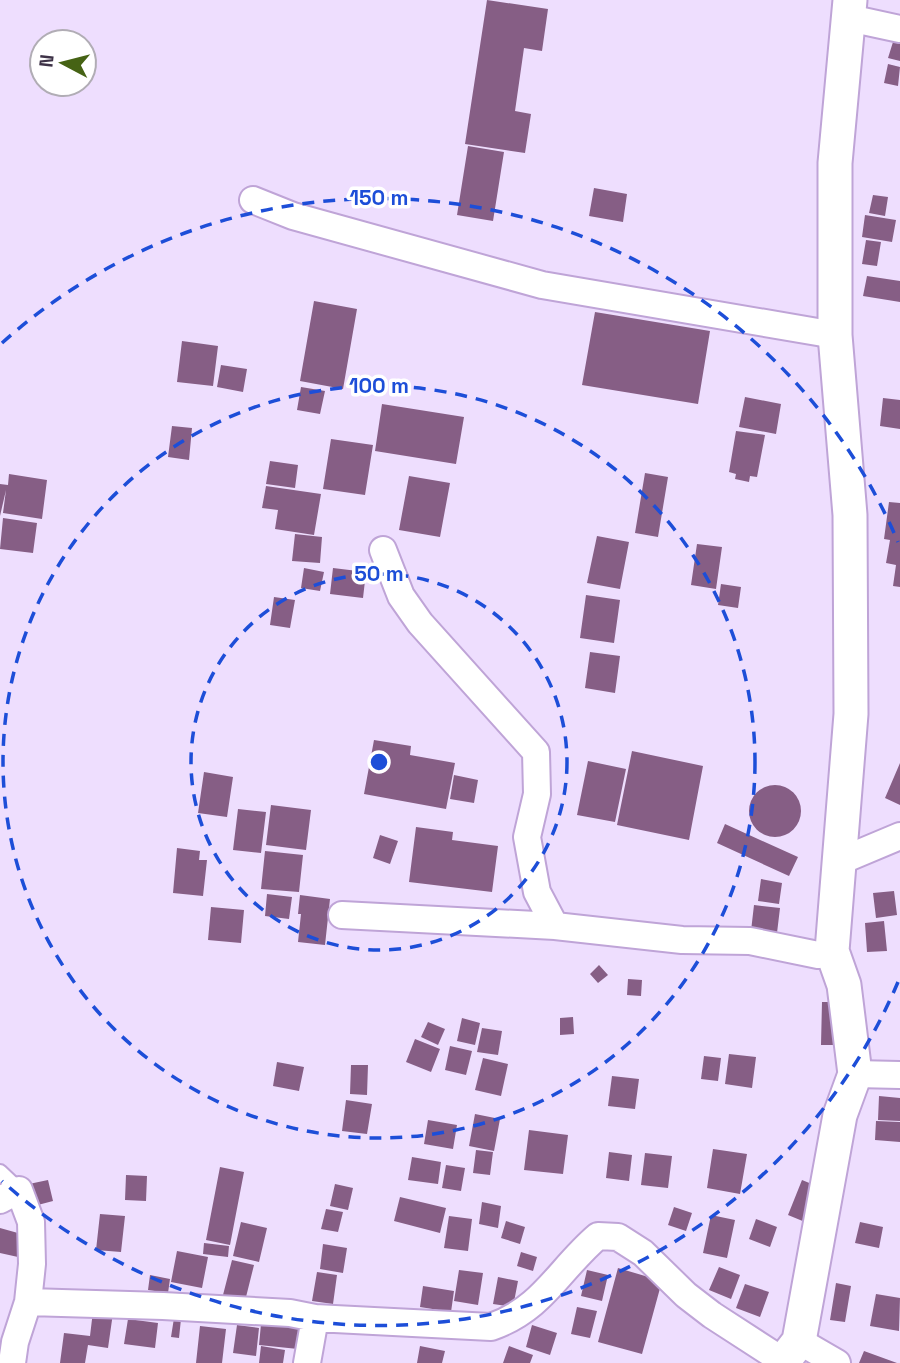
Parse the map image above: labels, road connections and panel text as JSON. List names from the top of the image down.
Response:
{
  "north": "left",
  "rings": ["150 m", "100 m", "50 m"]
}
